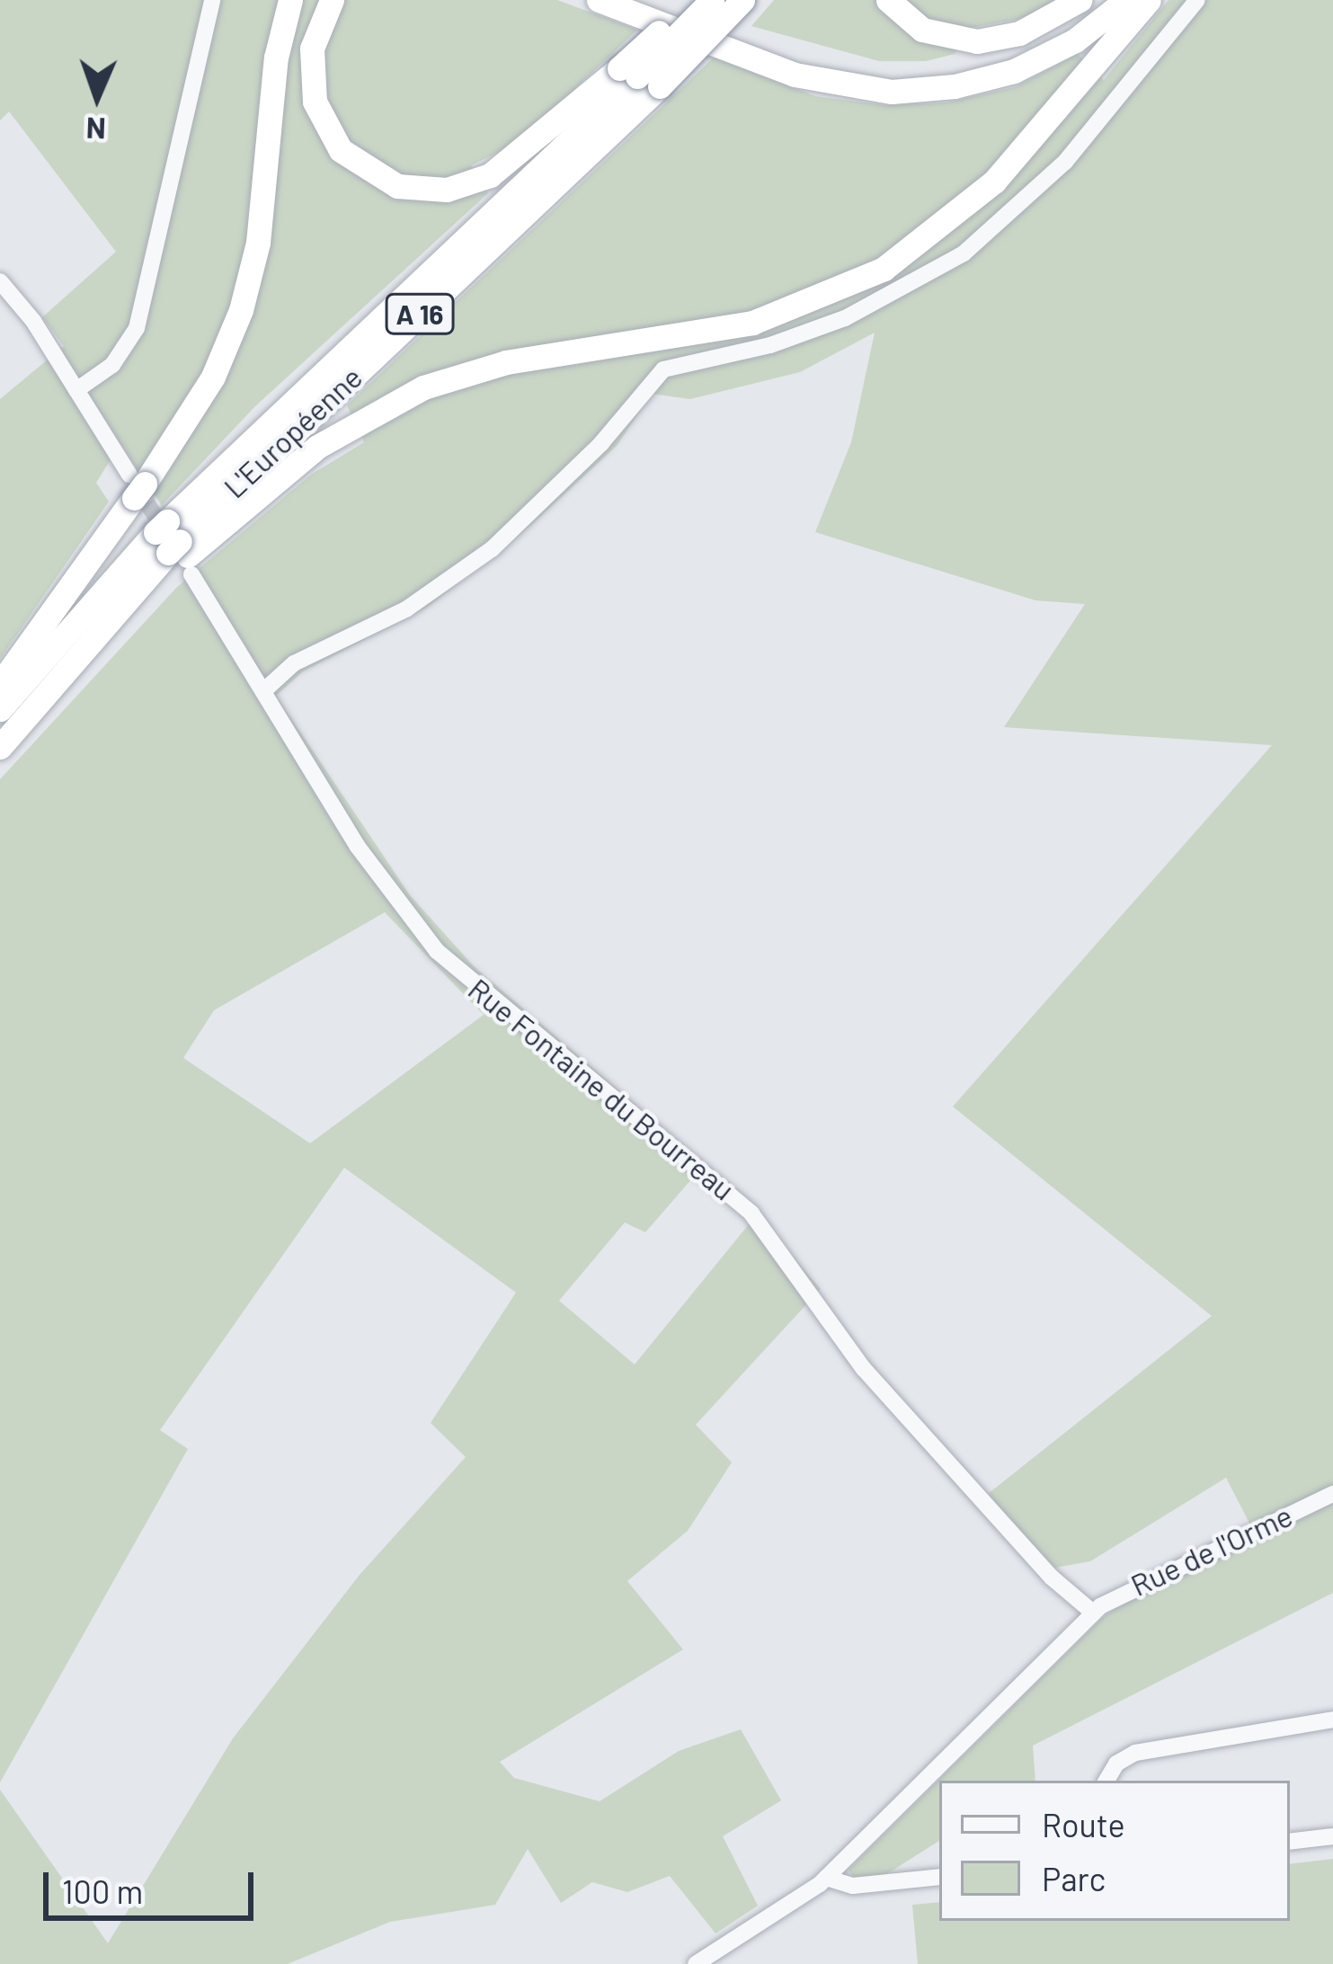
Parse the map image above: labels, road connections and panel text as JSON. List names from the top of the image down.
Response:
{
  "streets": {
    "highway": ["A 16", "L'Européenne"],
    "street": ["Rue Fontaine du Bourreau", "Rue de l'Orme"]
  },
  "crossings": [
    ["L'Européenne", "Rue Fontaine du Bourreau"],
    ["Rue Fontaine du Bourreau", "Rue de l'Orme"]
  ],
  "legend": ["Route", "Parc"],
  "scale_bar": "100 m",
  "north": "bottom"
}
